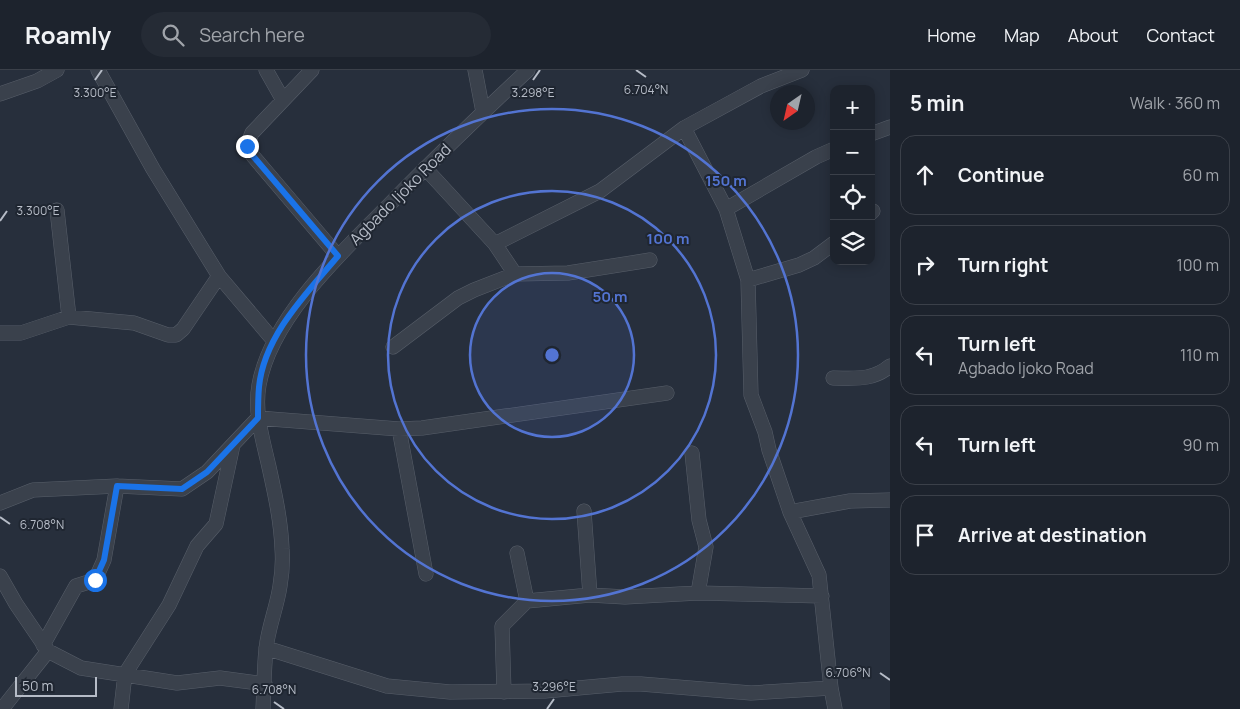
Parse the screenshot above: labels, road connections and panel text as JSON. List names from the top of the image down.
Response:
{
  "streets": {
    "street": ["Agbado Ijoko Road"]
  },
  "scale_bar": "50 m",
  "north": "bottom left",
  "page": {
    "header": "Roamly",
    "search": "Search here",
    "nav": [
      "Home",
      "Map",
      "About",
      "Contact"
    ],
    "heading": ["5 min", "Walk · 360 m"],
    "map_buttons": ["+", "−"],
    "list": [
      ["Continue", "60 m"],
      ["Turn right", "100 m"],
      ["Turn left", "Agbado Ijoko Road", "110 m"],
      ["Turn left", "90 m"],
      "Arrive at destination"
    ],
    "scale": "50 m"
  },
  "coordinates": [
    "6.704°N",
    "3.300°E",
    "3.298°E",
    "6.708°N",
    "6.706°N",
    "3.296°E"
  ],
  "rings": ["150 m", "100 m", "50 m"]
}
